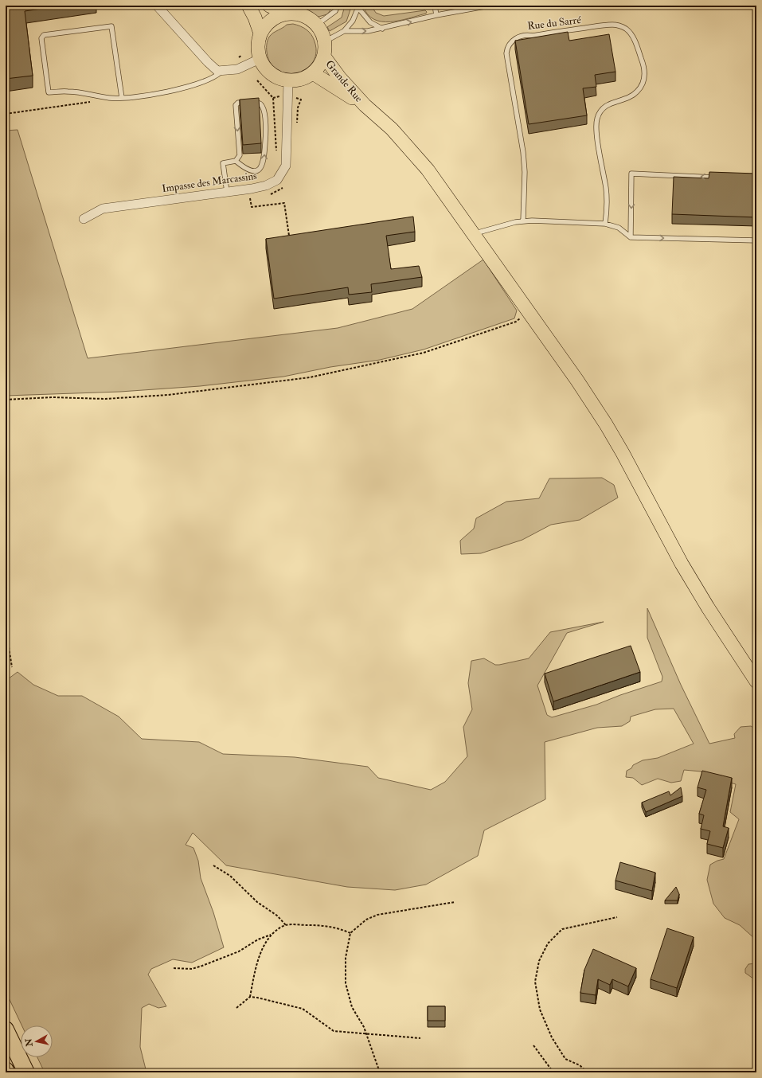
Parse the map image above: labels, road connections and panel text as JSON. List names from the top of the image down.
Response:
{
  "streets": {
    "main road": ["Grande Rue"],
    "street": ["Impasse des Marcassins"],
    "lane": ["Rue du Sarré"]
  },
  "crossings": [
    ["Grande Rue", "Impasse des Marcassins"]
  ],
  "north": "left"
}
